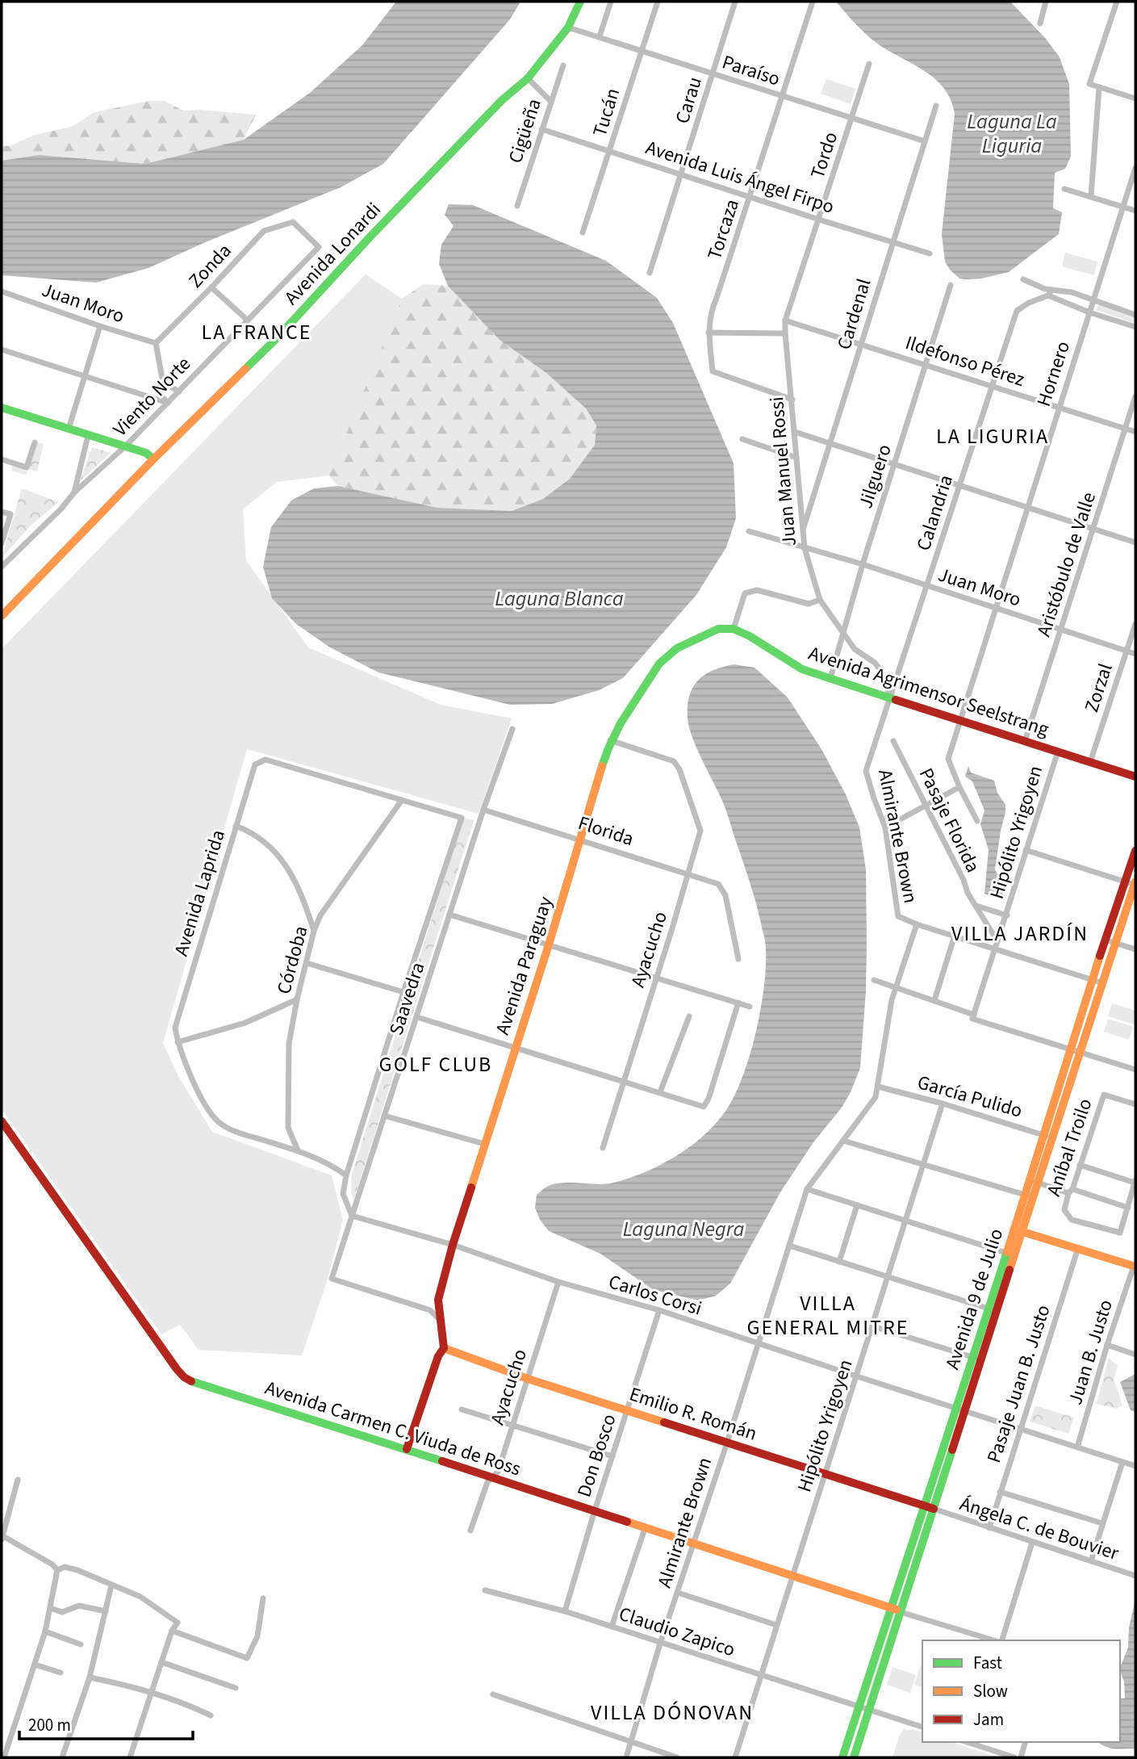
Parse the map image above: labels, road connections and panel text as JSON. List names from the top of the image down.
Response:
{
  "streets": {
    "street": [
      "Paraíso",
      "Carau",
      "Tucán",
      "Cigüeña",
      "Tordo",
      "Avenida Luis Ángel Firpo",
      "Torcaza",
      "Avenida Lonardi",
      "Zonda",
      "Juan Moro",
      "Cardenal",
      "Ildefonso Pérez",
      "Hornero",
      "Viento Norte",
      "Juan Manuel Rossi",
      "Jilguero",
      "Calandria",
      "Aristóbulo de Valle",
      "Zorzal",
      "Avenida Agrimensor Seelstrang",
      "Pasaje Florida",
      "Florida",
      "Hipólito Yrigoyen",
      "Almirante Brown",
      "Avenida Laprida",
      "Ayacucho",
      "Córdoba",
      "Avenida Paraguay",
      "Saavedra",
      "García Pulido",
      "Aníbal Troilo",
      "Carlos Corsi",
      "Avenida 9 de Julio",
      "Juan B. Justo",
      "Pasaje Juan B. Justo",
      "Emilio R. Román",
      "Avenida Carmen C. Viuda de Ross",
      "Don Bosco",
      "Ángela C. de Bouvier",
      "Claudio Zapico"
    ]
  },
  "crossings": [
    ["Paraíso", "Carau"],
    ["Paraíso", "Tucán"],
    ["Paraíso", "Tordo"],
    ["Paraíso", "Torcaza"],
    ["Paraíso", "Avenida Lonardi"],
    ["Paraíso", "Cardenal"],
    ["Carau", "Avenida Luis Ángel Firpo"],
    ["Tucán", "Avenida Luis Ángel Firpo"],
    ["Cigüeña", "Avenida Luis Ángel Firpo"],
    ["Tordo", "Avenida Luis Ángel Firpo"],
    ["Tordo", "Ildefonso Pérez"],
    ["Tordo", "Juan Manuel Rossi"],
    ["Avenida Luis Ángel Firpo", "Torcaza"],
    ["Avenida Luis Ángel Firpo", "Cardenal"],
    ["Torcaza", "Juan Manuel Rossi"],
    ["Zonda", "Juan Moro"],
    ["Zonda", "Viento Norte"],
    ["Juan Moro", "Hornero"],
    ["Juan Moro", "Juan Manuel Rossi"],
    ["Juan Moro", "Jilguero"],
    ["Juan Moro", "Calandria"],
    ["Juan Moro", "Aristóbulo de Valle"],
    ["Juan Moro", "Zorzal"],
    ["Cardenal", "Ildefonso Pérez"],
    ["Cardenal", "Juan Manuel Rossi"],
    ["Ildefonso Pérez", "Hornero"],
    ["Ildefonso Pérez", "Juan Manuel Rossi"],
    ["Ildefonso Pérez", "Jilguero"],
    ["Ildefonso Pérez", "Calandria"],
    ["Ildefonso Pérez", "Aristóbulo de Valle"],
    ["Hornero", "Avenida Agrimensor Seelstrang"],
    ["Juan Manuel Rossi", "Jilguero"],
    ["Juan Manuel Rossi", "Calandria"],
    ["Juan Manuel Rossi", "Avenida Agrimensor Seelstrang"],
    ["Juan Manuel Rossi", "Almirante Brown"],
    ["Jilguero", "Avenida Agrimensor Seelstrang"],
    ["Calandria", "Avenida Agrimensor Seelstrang"],
    ["Calandria", "Almirante Brown"],
    ["Aristóbulo de Valle", "Avenida Agrimensor Seelstrang"],
    ["Zorzal", "Avenida Agrimensor Seelstrang"],
    ["Avenida Agrimensor Seelstrang", "Hipólito Yrigoyen"],
    ["Avenida Agrimensor Seelstrang", "Almirante Brown"],
    ["Avenida Agrimensor Seelstrang", "Avenida Paraguay"],
    ["Pasaje Florida", "Hipólito Yrigoyen"],
    ["Florida", "Ayacucho"],
    ["Florida", "Avenida Paraguay"],
    ["Florida", "Saavedra"],
    ["Hipólito Yrigoyen", "García Pulido"],
    ["Hipólito Yrigoyen", "Carlos Corsi"],
    ["Hipólito Yrigoyen", "Emilio R. Román"],
    ["Hipólito Yrigoyen", "Avenida Carmen C. Viuda de Ross"],
    ["Hipólito Yrigoyen", "Claudio Zapico"],
    ["Almirante Brown", "García Pulido"],
    ["Almirante Brown", "Carlos Corsi"],
    ["Almirante Brown", "Emilio R. Román"],
    ["Almirante Brown", "Avenida Carmen C. Viuda de Ross"],
    ["Almirante Brown", "Claudio Zapico"],
    ["Avenida Laprida", "Córdoba"],
    ["Avenida Laprida", "Saavedra"],
    ["Ayacucho", "Avenida Paraguay"],
    ["Ayacucho", "Carlos Corsi"],
    ["Ayacucho", "Emilio R. Román"],
    ["Ayacucho", "Avenida Carmen C. Viuda de Ross"],
    ["Córdoba", "Saavedra"],
    ["Avenida Paraguay", "Saavedra"],
    ["Avenida Paraguay", "Carlos Corsi"],
    ["Avenida Paraguay", "Emilio R. Román"],
    ["Saavedra", "Carlos Corsi"],
    ["García Pulido", "Avenida 9 de Julio"],
    ["Carlos Corsi", "Avenida 9 de Julio"],
    ["Carlos Corsi", "Juan B. Justo"],
    ["Carlos Corsi", "Pasaje Juan B. Justo"],
    ["Carlos Corsi", "Don Bosco"],
    ["Avenida 9 de Julio", "Emilio R. Román"],
    ["Avenida 9 de Julio", "Avenida Carmen C. Viuda de Ross"],
    ["Avenida 9 de Julio", "Ángela C. de Bouvier"],
    ["Avenida 9 de Julio", "Claudio Zapico"],
    ["Pasaje Juan B. Justo", "Ángela C. de Bouvier"],
    ["Emilio R. Román", "Don Bosco"],
    ["Emilio R. Román", "Ángela C. de Bouvier"],
    ["Avenida Carmen C. Viuda de Ross", "Don Bosco"],
    ["Don Bosco", "Claudio Zapico"]
  ],
  "districts": [
    "LA FRANCE",
    "LA LIGURIA",
    "VILLA JARDÍN",
    "GOLF CLUB",
    "VILLA GENERAL MITRE",
    "VILLA DÓNOVAN"
  ],
  "water": ["Laguna La Liguria", "Laguna Blanca", "Laguna Negra"],
  "legend": ["Fast", "Slow", "Jam"],
  "scale_bar": "200 m"
}
